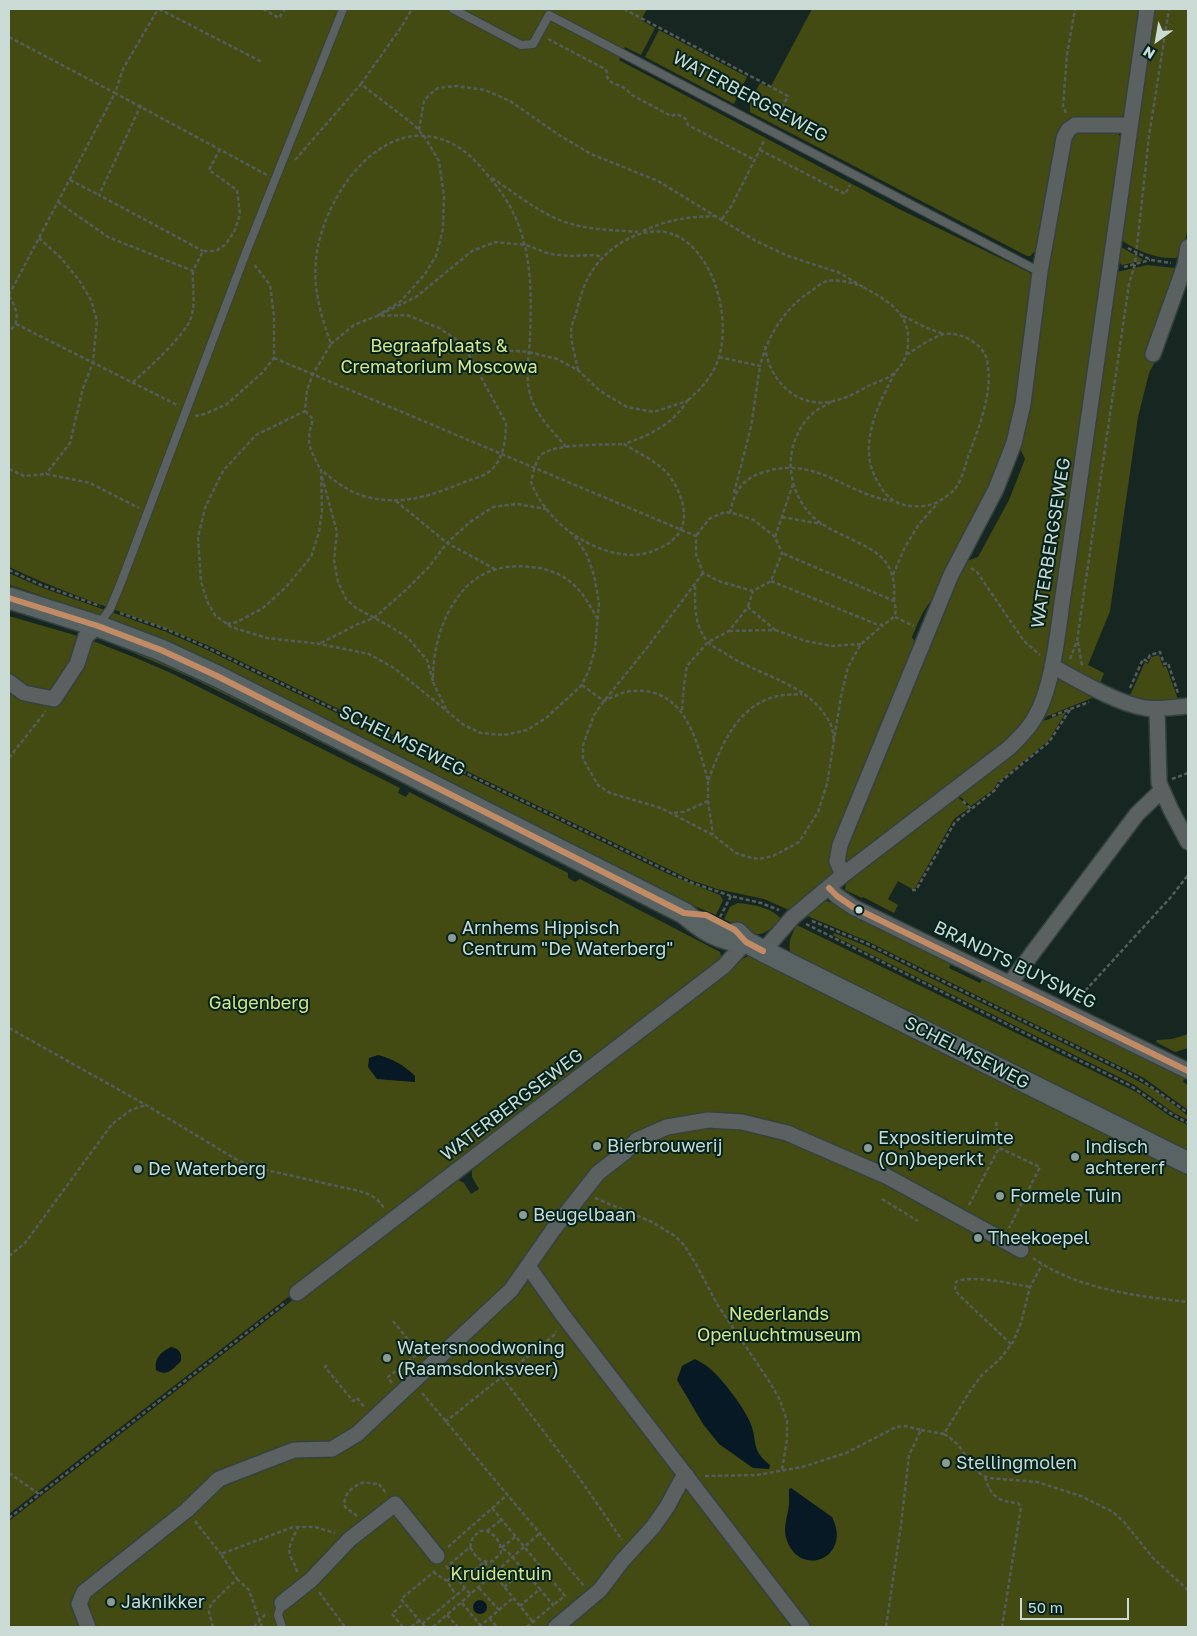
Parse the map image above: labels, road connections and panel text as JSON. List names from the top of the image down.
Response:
{
  "streets": {
    "main road": ["SCHELMSEWEG"],
    "street": ["WATERBERGSEWEG", "BRANDTS BUYSWEG"]
  },
  "crossings": [
    ["WATERBERGSEWEG", "SCHELMSEWEG"],
    ["WATERBERGSEWEG", "BRANDTS BUYSWEG"]
  ],
  "parks": [
    "Begraafplaats & Crematorium Moscowa",
    "Galgenberg",
    "Nederlands Openluchtmuseum",
    "Kruidentuin"
  ],
  "places": [
    "Arnhems Hippisch Centrum \"De Waterberg\"",
    "Bierbrouwerij",
    "Expositieruimte (On)beperkt",
    "Indisch achtererf",
    "De Waterberg",
    "Formele Tuin",
    "Beugelbaan",
    "Theekoepel",
    "Watersnoodwoning (Raamsdonksveer)",
    "Stellingmolen",
    "Jaknikker"
  ],
  "scale_bar": "50 m",
  "north": "bottom left"
}
